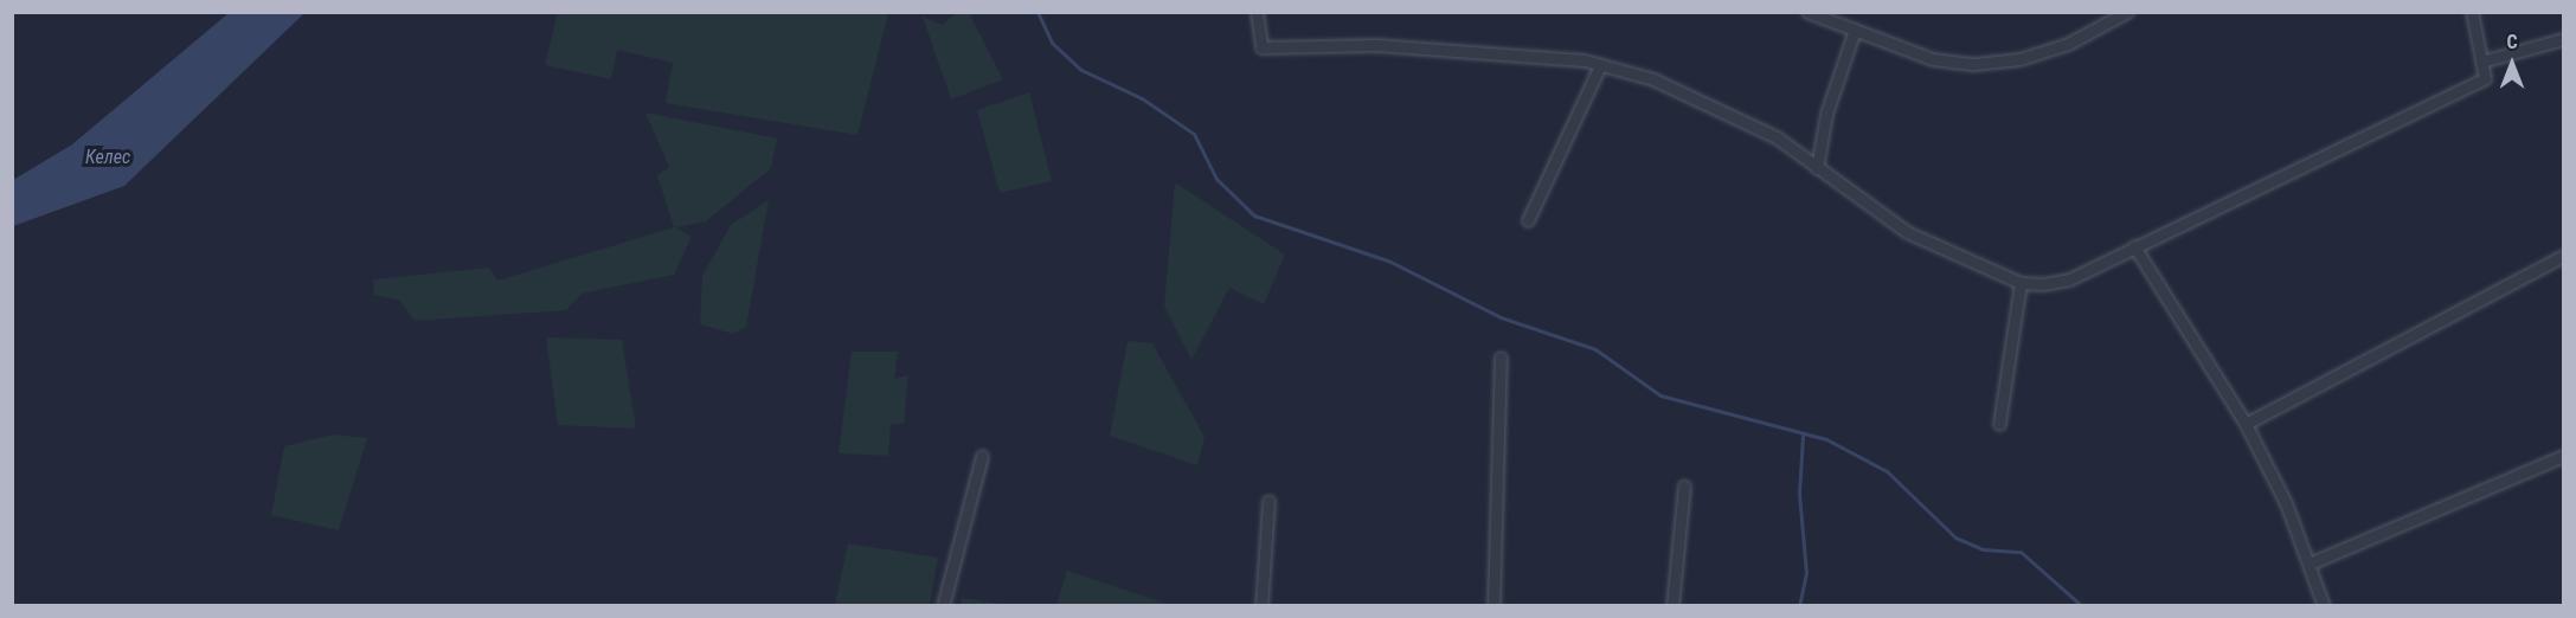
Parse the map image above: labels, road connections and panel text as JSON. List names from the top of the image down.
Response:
{
  "water": ["Келес"],
  "north": "top"
}
